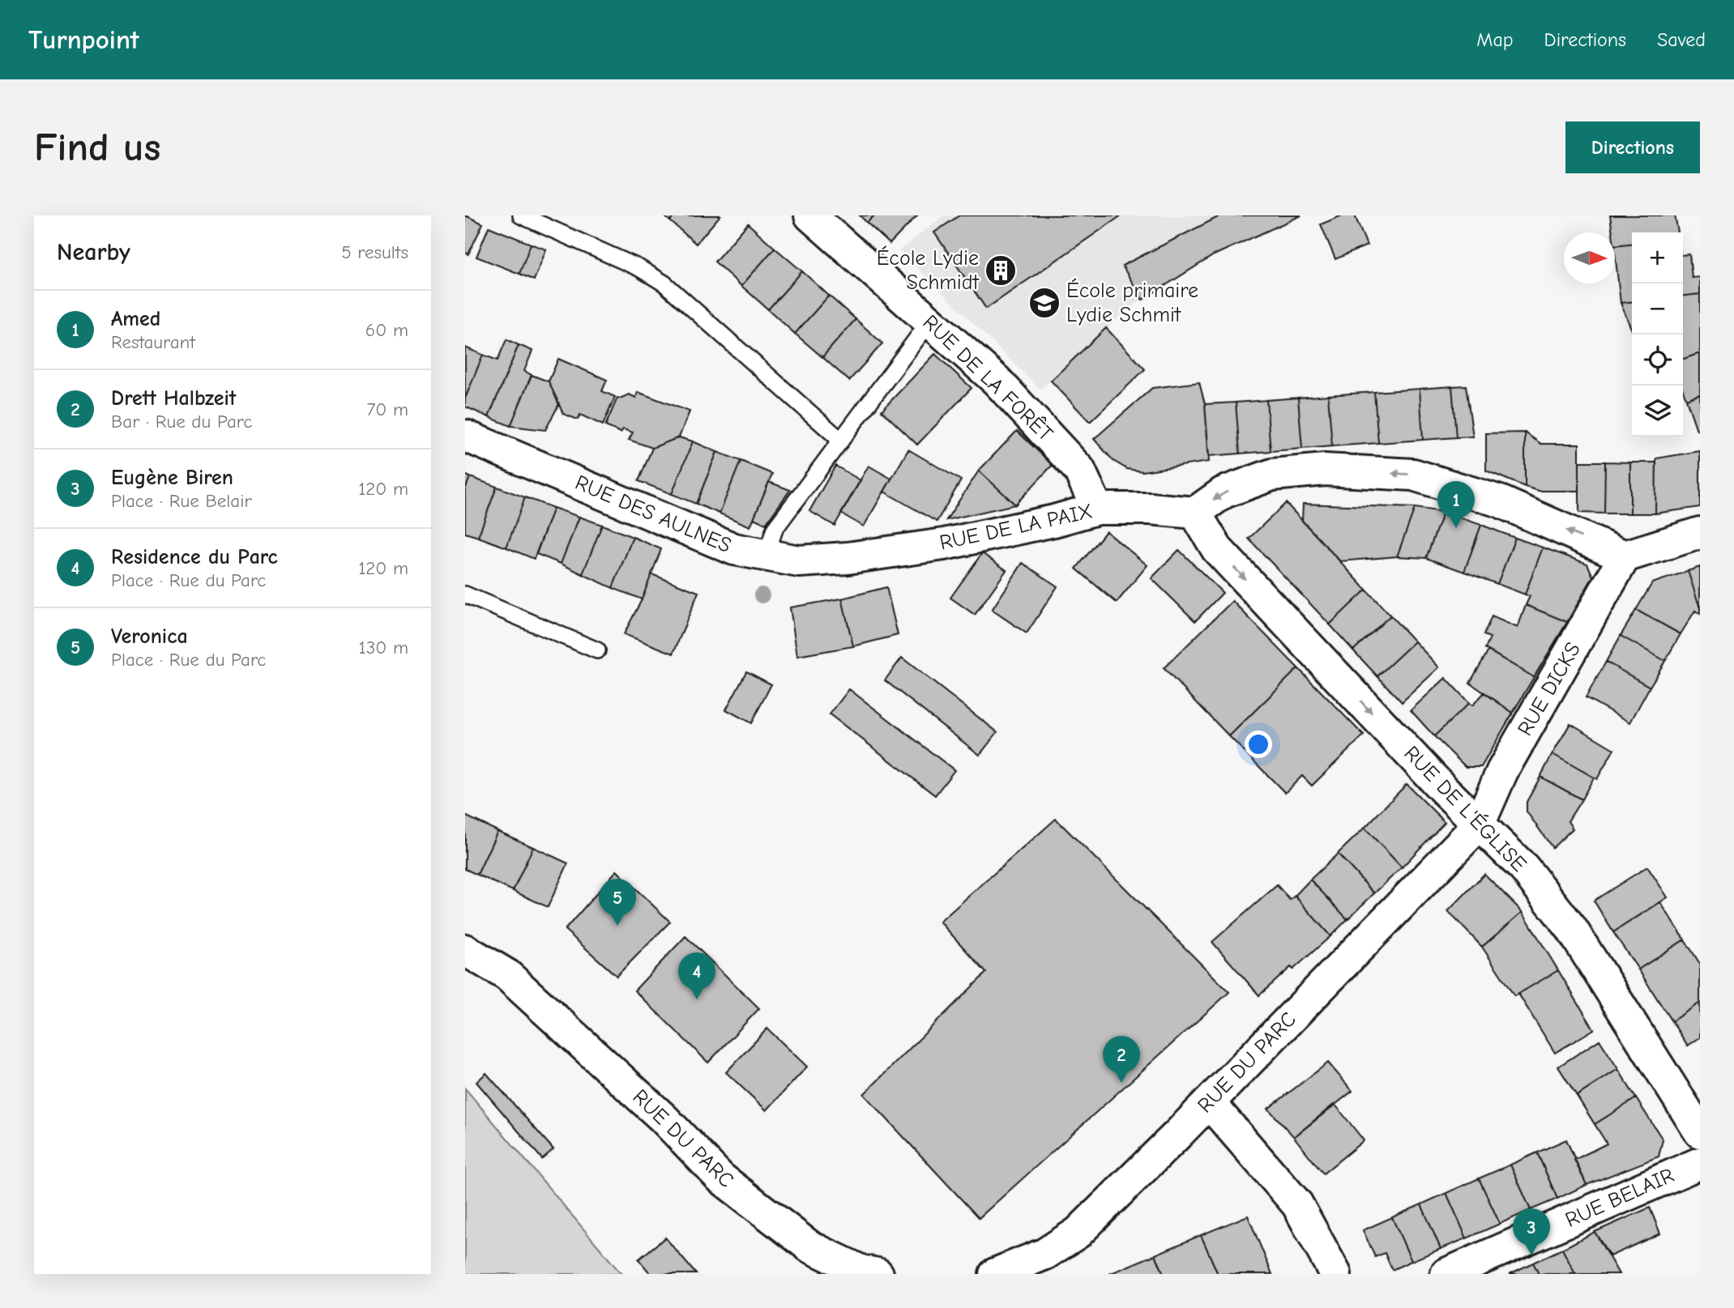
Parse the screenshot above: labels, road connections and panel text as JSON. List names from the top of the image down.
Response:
{
  "streets": {
    "street": [
      "RUE DE LA FORÊT",
      "RUE DES AULNES",
      "RUE DE LA PAIX",
      "RUE DICKS",
      "RUE DE L'ÉGLISE",
      "RUE DU PARC",
      "RUE BELAIR"
    ]
  },
  "crossings": [
    ["RUE DE LA FORÊT", "RUE DE LA PAIX"],
    ["RUE DES AULNES", "RUE DE LA PAIX"],
    ["RUE DE LA PAIX", "RUE DE L'ÉGLISE"],
    ["RUE DICKS", "RUE DE L'ÉGLISE"],
    ["RUE DICKS", "RUE DU PARC"],
    ["RUE DE L'ÉGLISE", "RUE DU PARC"]
  ],
  "one_way": ["RUE DE L'ÉGLISE"],
  "places": {
    "building": ["École Lydie Schmidt"],
    "school or university": ["École primaire Lydie Schmit"]
  },
  "north": "right",
  "page": {
    "header": "Turnpoint",
    "nav": ["Map", "Directions", "Saved"],
    "buttons": "Directions",
    "title": "Find us",
    "heading": ["Nearby", "5 results"],
    "map_buttons": ["+", "−"],
    "list": [
      {
        "mark": "1",
        "name": "Amed",
        "note": "Restaurant",
        "value": "60 m"
      },
      {
        "mark": "2",
        "name": "Drett Halbzeit",
        "note": "Bar · Rue du Parc",
        "value": "70 m"
      },
      {
        "mark": "3",
        "name": "Eugène Biren",
        "note": "Place · Rue Belair",
        "value": "120 m"
      },
      {
        "mark": "4",
        "name": "Residence du Parc",
        "note": "Place · Rue du Parc",
        "value": "120 m"
      },
      {
        "mark": "5",
        "name": "Veronica",
        "note": "Place · Rue du Parc",
        "value": "130 m"
      }
    ],
    "pins": [
      "1",
      "5",
      "4",
      "2",
      "3"
    ]
  }
}
